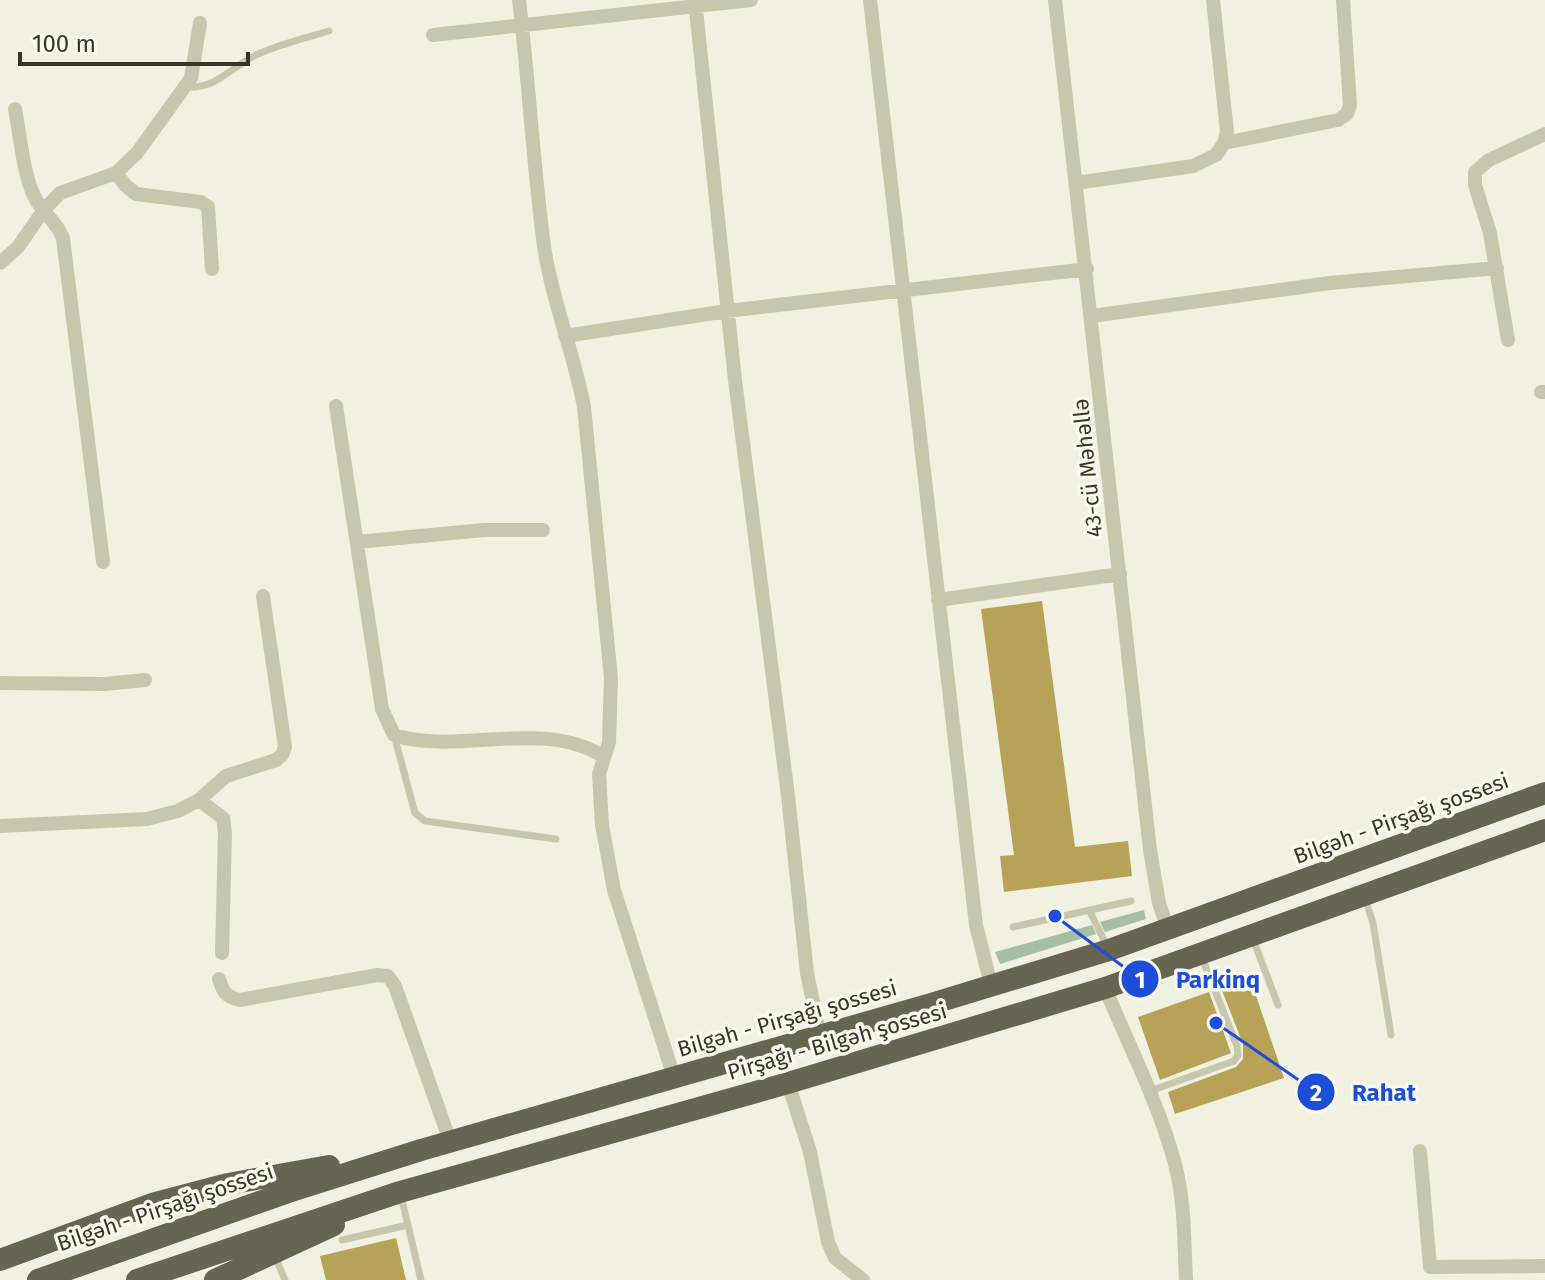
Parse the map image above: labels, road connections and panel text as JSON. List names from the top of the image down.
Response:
{
  "streets": {
    "highway": ["Bilgəh - Pirşağı şossesi", "Pirşağı - Bilgəh şossesi"],
    "street": ["43-cü Məhəllə"]
  },
  "crossings": [
    ["43-cü Məhəllə", "Bilgəh - Pirşağı şossesi"]
  ],
  "places": ["Parkinq", "Rahat"],
  "scale_bar": "100 m"
}
